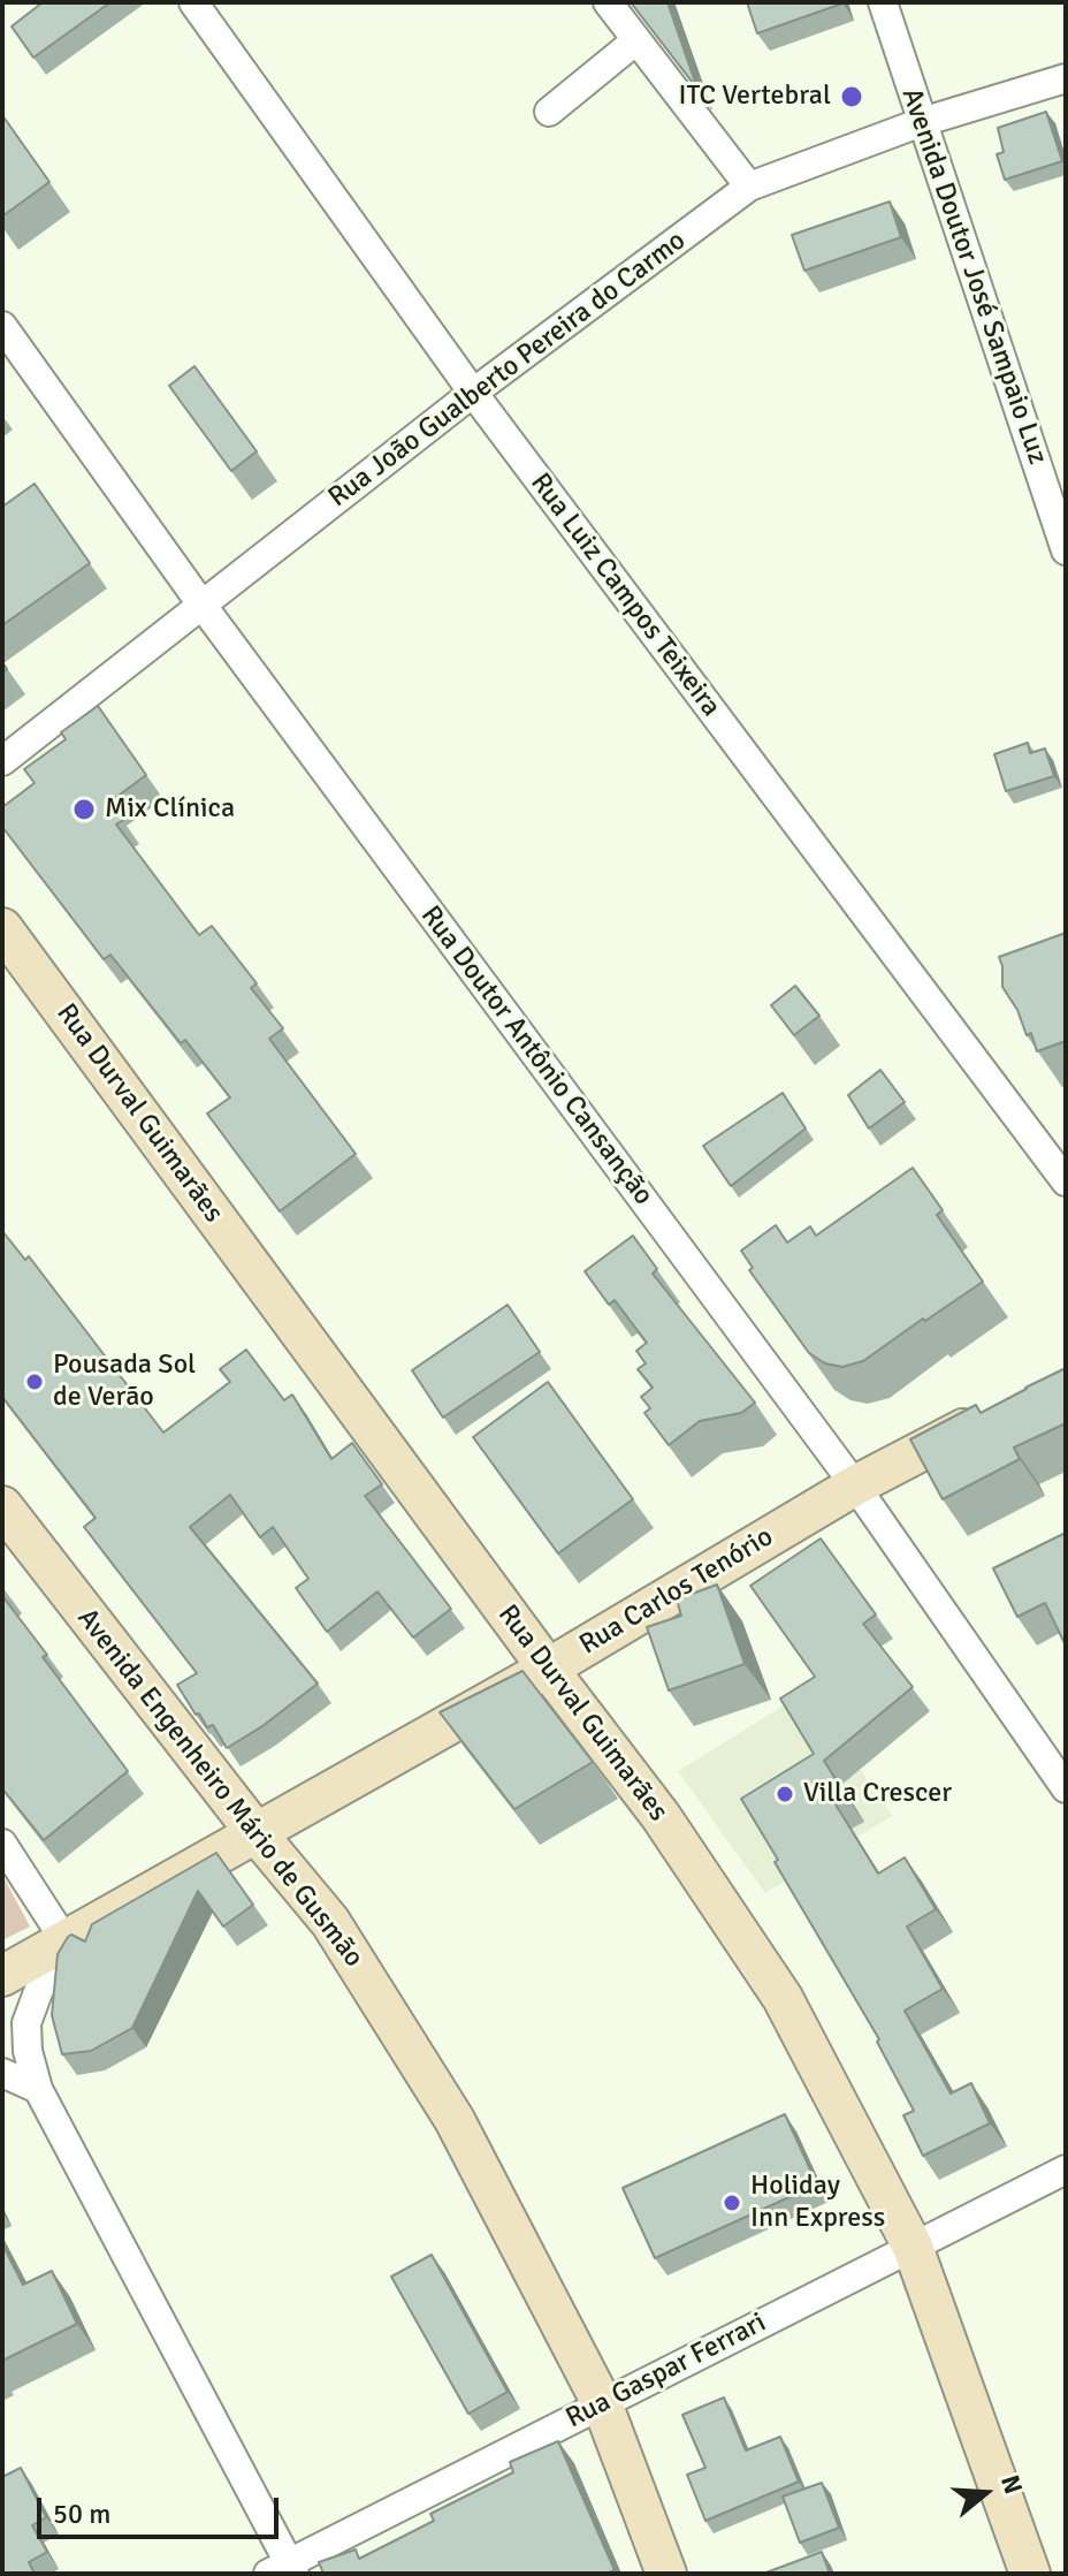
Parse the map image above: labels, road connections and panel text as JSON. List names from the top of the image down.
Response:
{
  "streets": {
    "street": [
      "Avenida Doutor José Sampaio Luz",
      "Rua João Gualberto Pereira do Carmo",
      "Rua Luiz Campos Teixeira",
      "Rua Doutor Antônio Cansanção",
      "Rua Durval Guimarães",
      "Rua Carlos Tenório",
      "Avenida Engenheiro Mário de Gusmão",
      "Rua Gaspar Ferrari"
    ]
  },
  "crossings": [
    ["Avenida Doutor José Sampaio Luz", "Rua João Gualberto Pereira do Carmo"],
    ["Rua João Gualberto Pereira do Carmo", "Rua Luiz Campos Teixeira"],
    ["Rua João Gualberto Pereira do Carmo", "Rua Doutor Antônio Cansanção"],
    ["Rua Doutor Antônio Cansanção", "Rua Carlos Tenório"],
    ["Rua Durval Guimarães", "Rua Carlos Tenório"],
    ["Rua Durval Guimarães", "Rua Gaspar Ferrari"],
    ["Rua Carlos Tenório", "Avenida Engenheiro Mário de Gusmão"],
    ["Avenida Engenheiro Mário de Gusmão", "Rua Gaspar Ferrari"]
  ],
  "places": [
    "ITC Vertebral",
    "Mix Clínica",
    "Pousada Sol de Verão",
    "Villa Crescer",
    "Holiday Inn Express"
  ],
  "scale_bar": "50 m",
  "north": "right"
}
